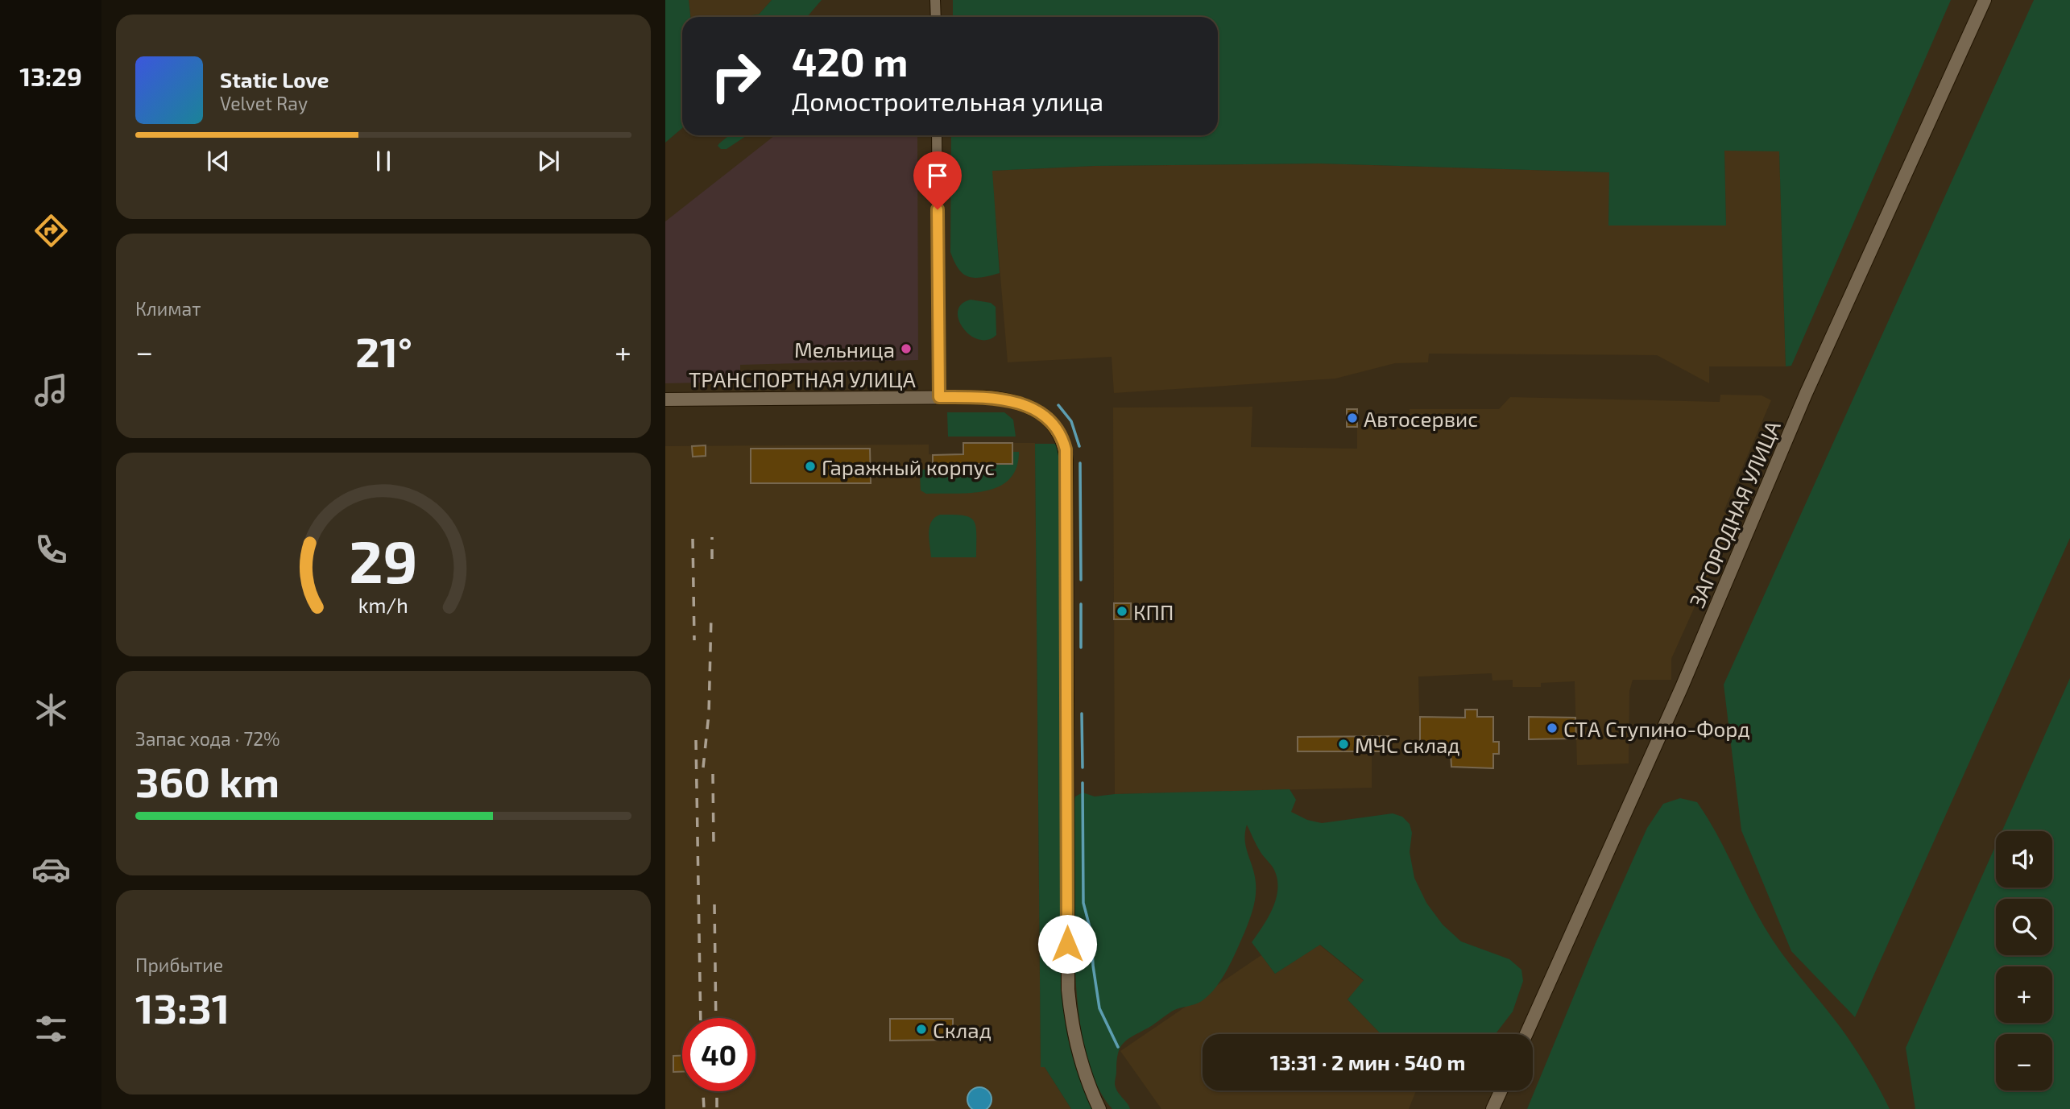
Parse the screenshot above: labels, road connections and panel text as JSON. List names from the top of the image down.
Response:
{
  "streets": {
    "street": ["ТРАНСПОРТНАЯ УЛИЦА", "ЗАГОРОДНАЯ УЛИЦА"]
  },
  "places": [
    "Мельница",
    "Автосервис",
    "Гаражный корпус",
    "КПП",
    "СТА Ступино-Форд",
    "МЧС склад",
    "Склад"
  ],
  "page": {
    "tabs": "13:29",
    "turn": ["420 m", "Домостроительная улица"],
    "song": ["Static Love", "Velvet Ray"],
    "tile": [
      "Климат",
      ["Запас хода · 72%", "360 km"],
      ["Прибытие", "13:31"]
    ],
    "heat": ["−", "21°", "+"],
    "map_buttons": ["+", "−"],
    "limit": "40",
    "trip": "13:31 · 2 мин · 540 m",
    "gauge": ["29", "km/h"]
  }
}
